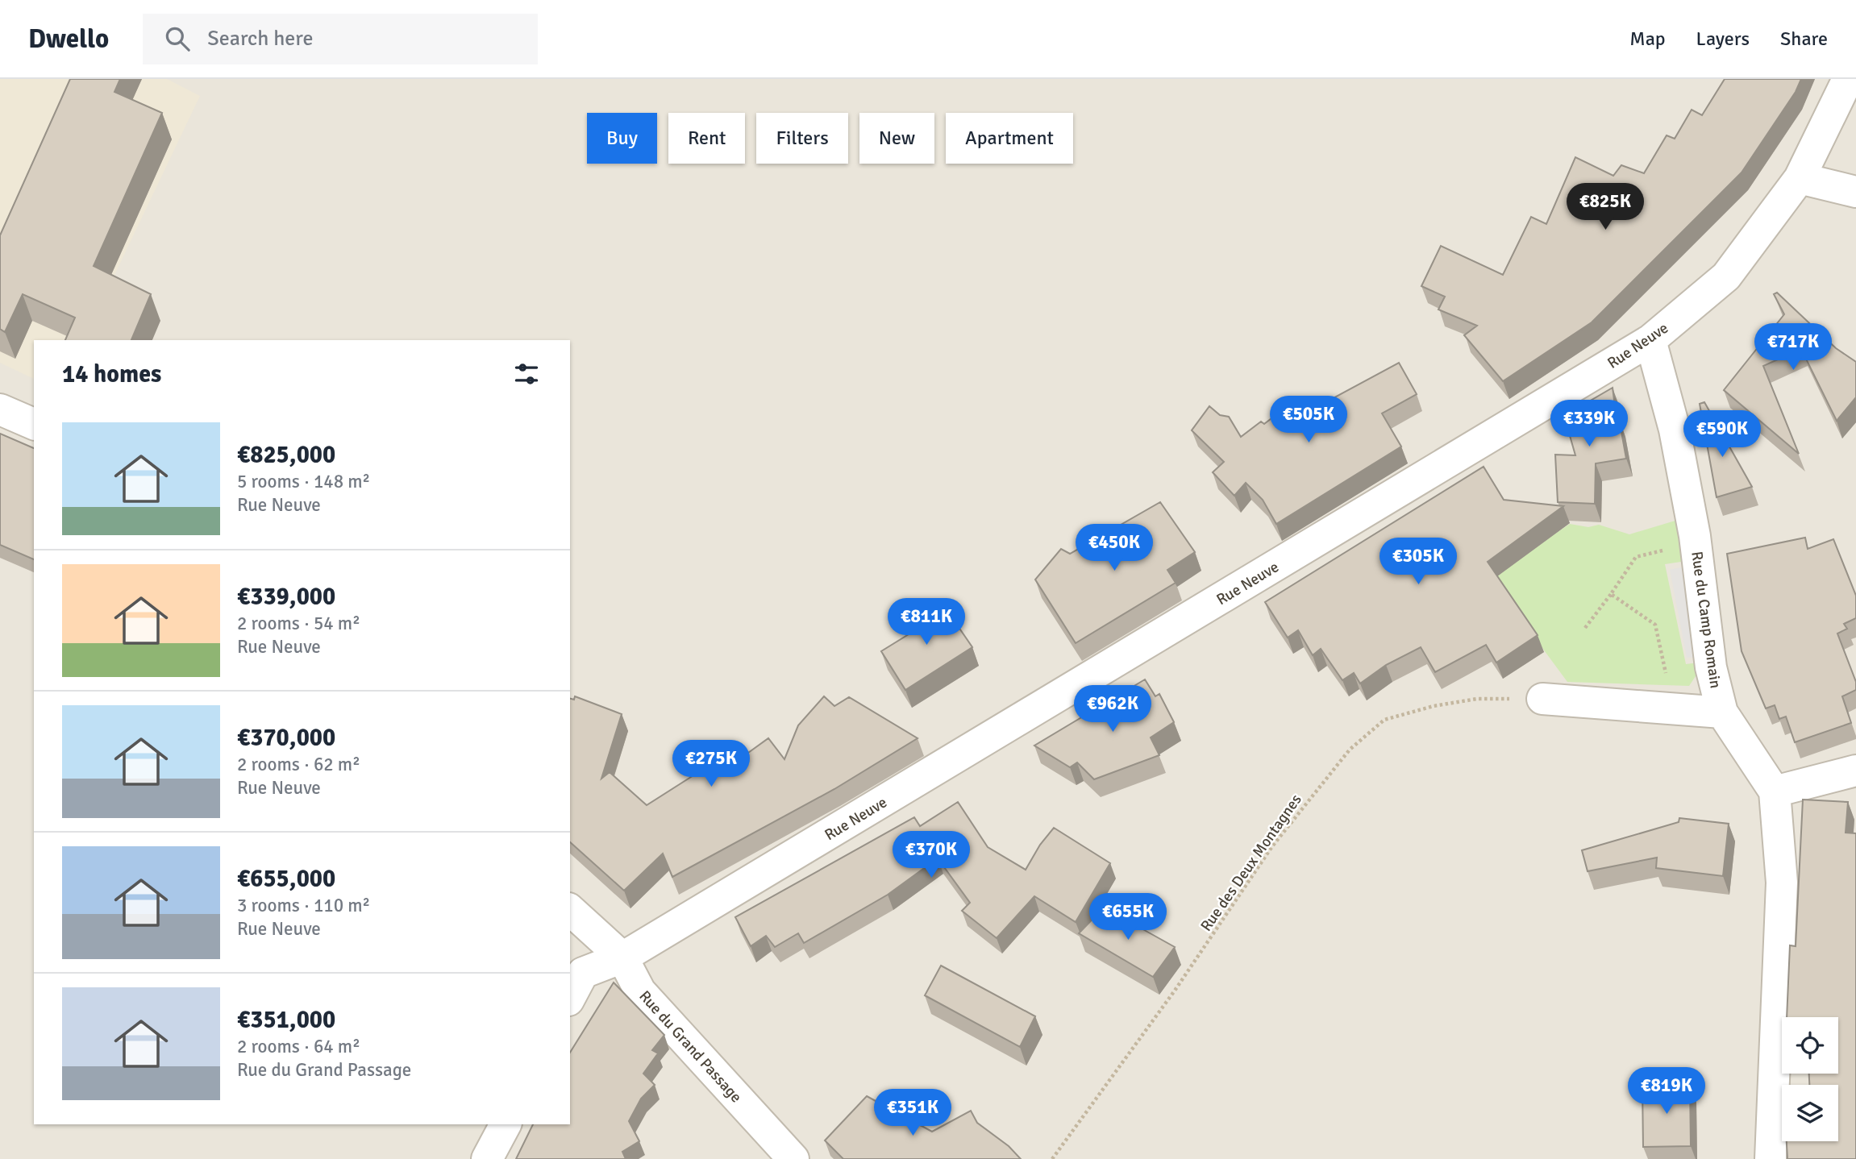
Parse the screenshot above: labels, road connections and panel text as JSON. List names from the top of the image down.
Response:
{
  "streets": {
    "street": ["Rue Neuve", "Rue du Camp Romain", "Rue du Grand Passage"],
    "path": ["Rue des Deux Montagnes"]
  },
  "crossings": [
    ["Rue Neuve", "Rue du Camp Romain"],
    ["Rue Neuve", "Rue du Grand Passage"]
  ],
  "page": {
    "header": "Dwello",
    "search": "Search here",
    "nav": ["Map", "Layers", "Share"],
    "chip": [
      "Buy",
      "Rent",
      "Filters",
      "New",
      "Apartment"
    ],
    "price": [
      "€825K",
      "€717K",
      "€505K",
      "€339K",
      "€590K",
      "€450K",
      "€305K",
      "€811K",
      "€962K",
      "€275K",
      "€370K",
      "€655K",
      "€819K",
      "€351K"
    ],
    "heading": "14 homes",
    "list": [
      {
        "name": "€825,000",
        "note": "5 rooms · 148 m² · Rue Neuve"
      },
      {
        "name": "€339,000",
        "note": "2 rooms · 54 m² · Rue Neuve"
      },
      {
        "name": "€370,000",
        "note": "2 rooms · 62 m² · Rue Neuve"
      },
      {
        "name": "€655,000",
        "note": "3 rooms · 110 m² · Rue Neuve"
      },
      {
        "name": "€351,000",
        "note": "2 rooms · 64 m² · Rue du Grand Passage"
      }
    ]
  }
}
